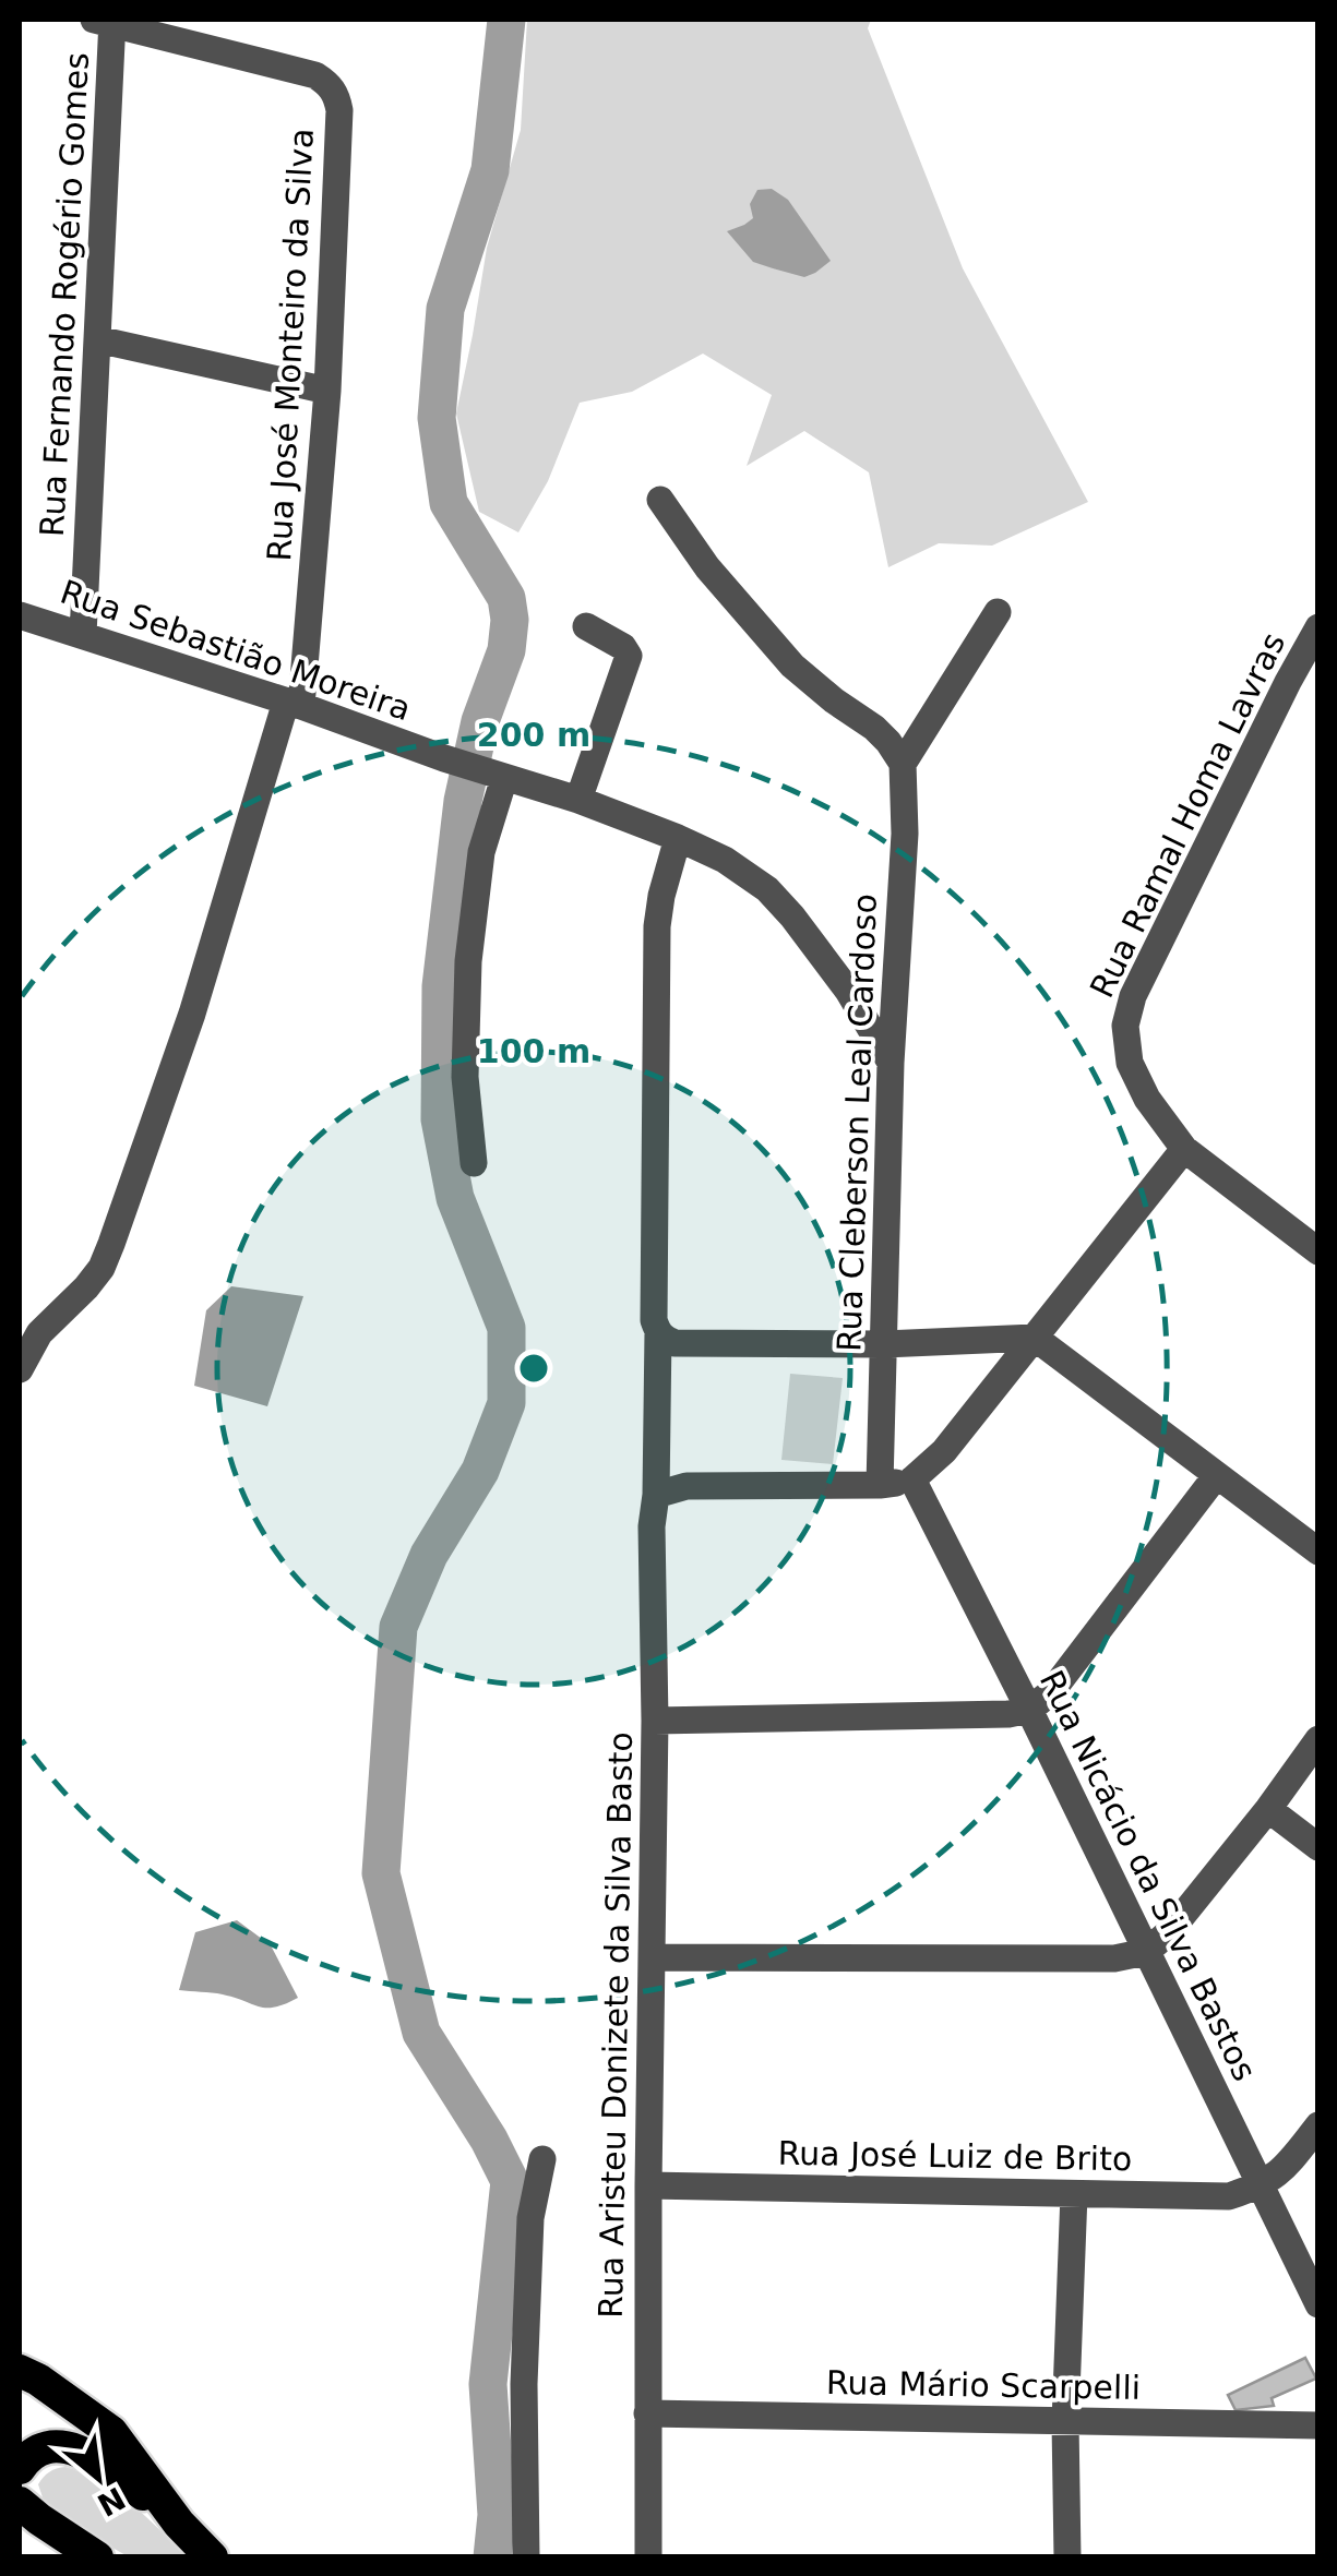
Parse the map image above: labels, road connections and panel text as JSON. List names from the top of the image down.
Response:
{
  "streets": {
    "street": [
      "Rua Fernando Rogério Gomes",
      "Rua José Monteiro da Silva",
      "Rua Sebastião Moreira",
      "Rua Ramal Homa Lavras",
      "Rua Cleberson Leal Cardoso",
      "Rua Nicácio da Silva Bastos",
      "Rua Aristeu Donizete da Silva Basto",
      "Rua José Luiz de Brito",
      "Rua Mário Scarpelli"
    ]
  },
  "crossings": [
    ["Rua Fernando Rogério Gomes", "Rua José Monteiro da Silva"],
    ["Rua Fernando Rogério Gomes", "Rua Sebastião Moreira"],
    ["Rua José Monteiro da Silva", "Rua Sebastião Moreira"],
    ["Rua Sebastião Moreira", "Rua Cleberson Leal Cardoso"],
    ["Rua Sebastião Moreira", "Rua Aristeu Donizete da Silva Basto"],
    ["Rua Nicácio da Silva Bastos", "Rua José Luiz de Brito"],
    ["Rua Aristeu Donizete da Silva Basto", "Rua José Luiz de Brito"],
    ["Rua Aristeu Donizete da Silva Basto", "Rua Mário Scarpelli"]
  ],
  "north": "bottom right",
  "rings": ["200 m", "100 m"]
}
